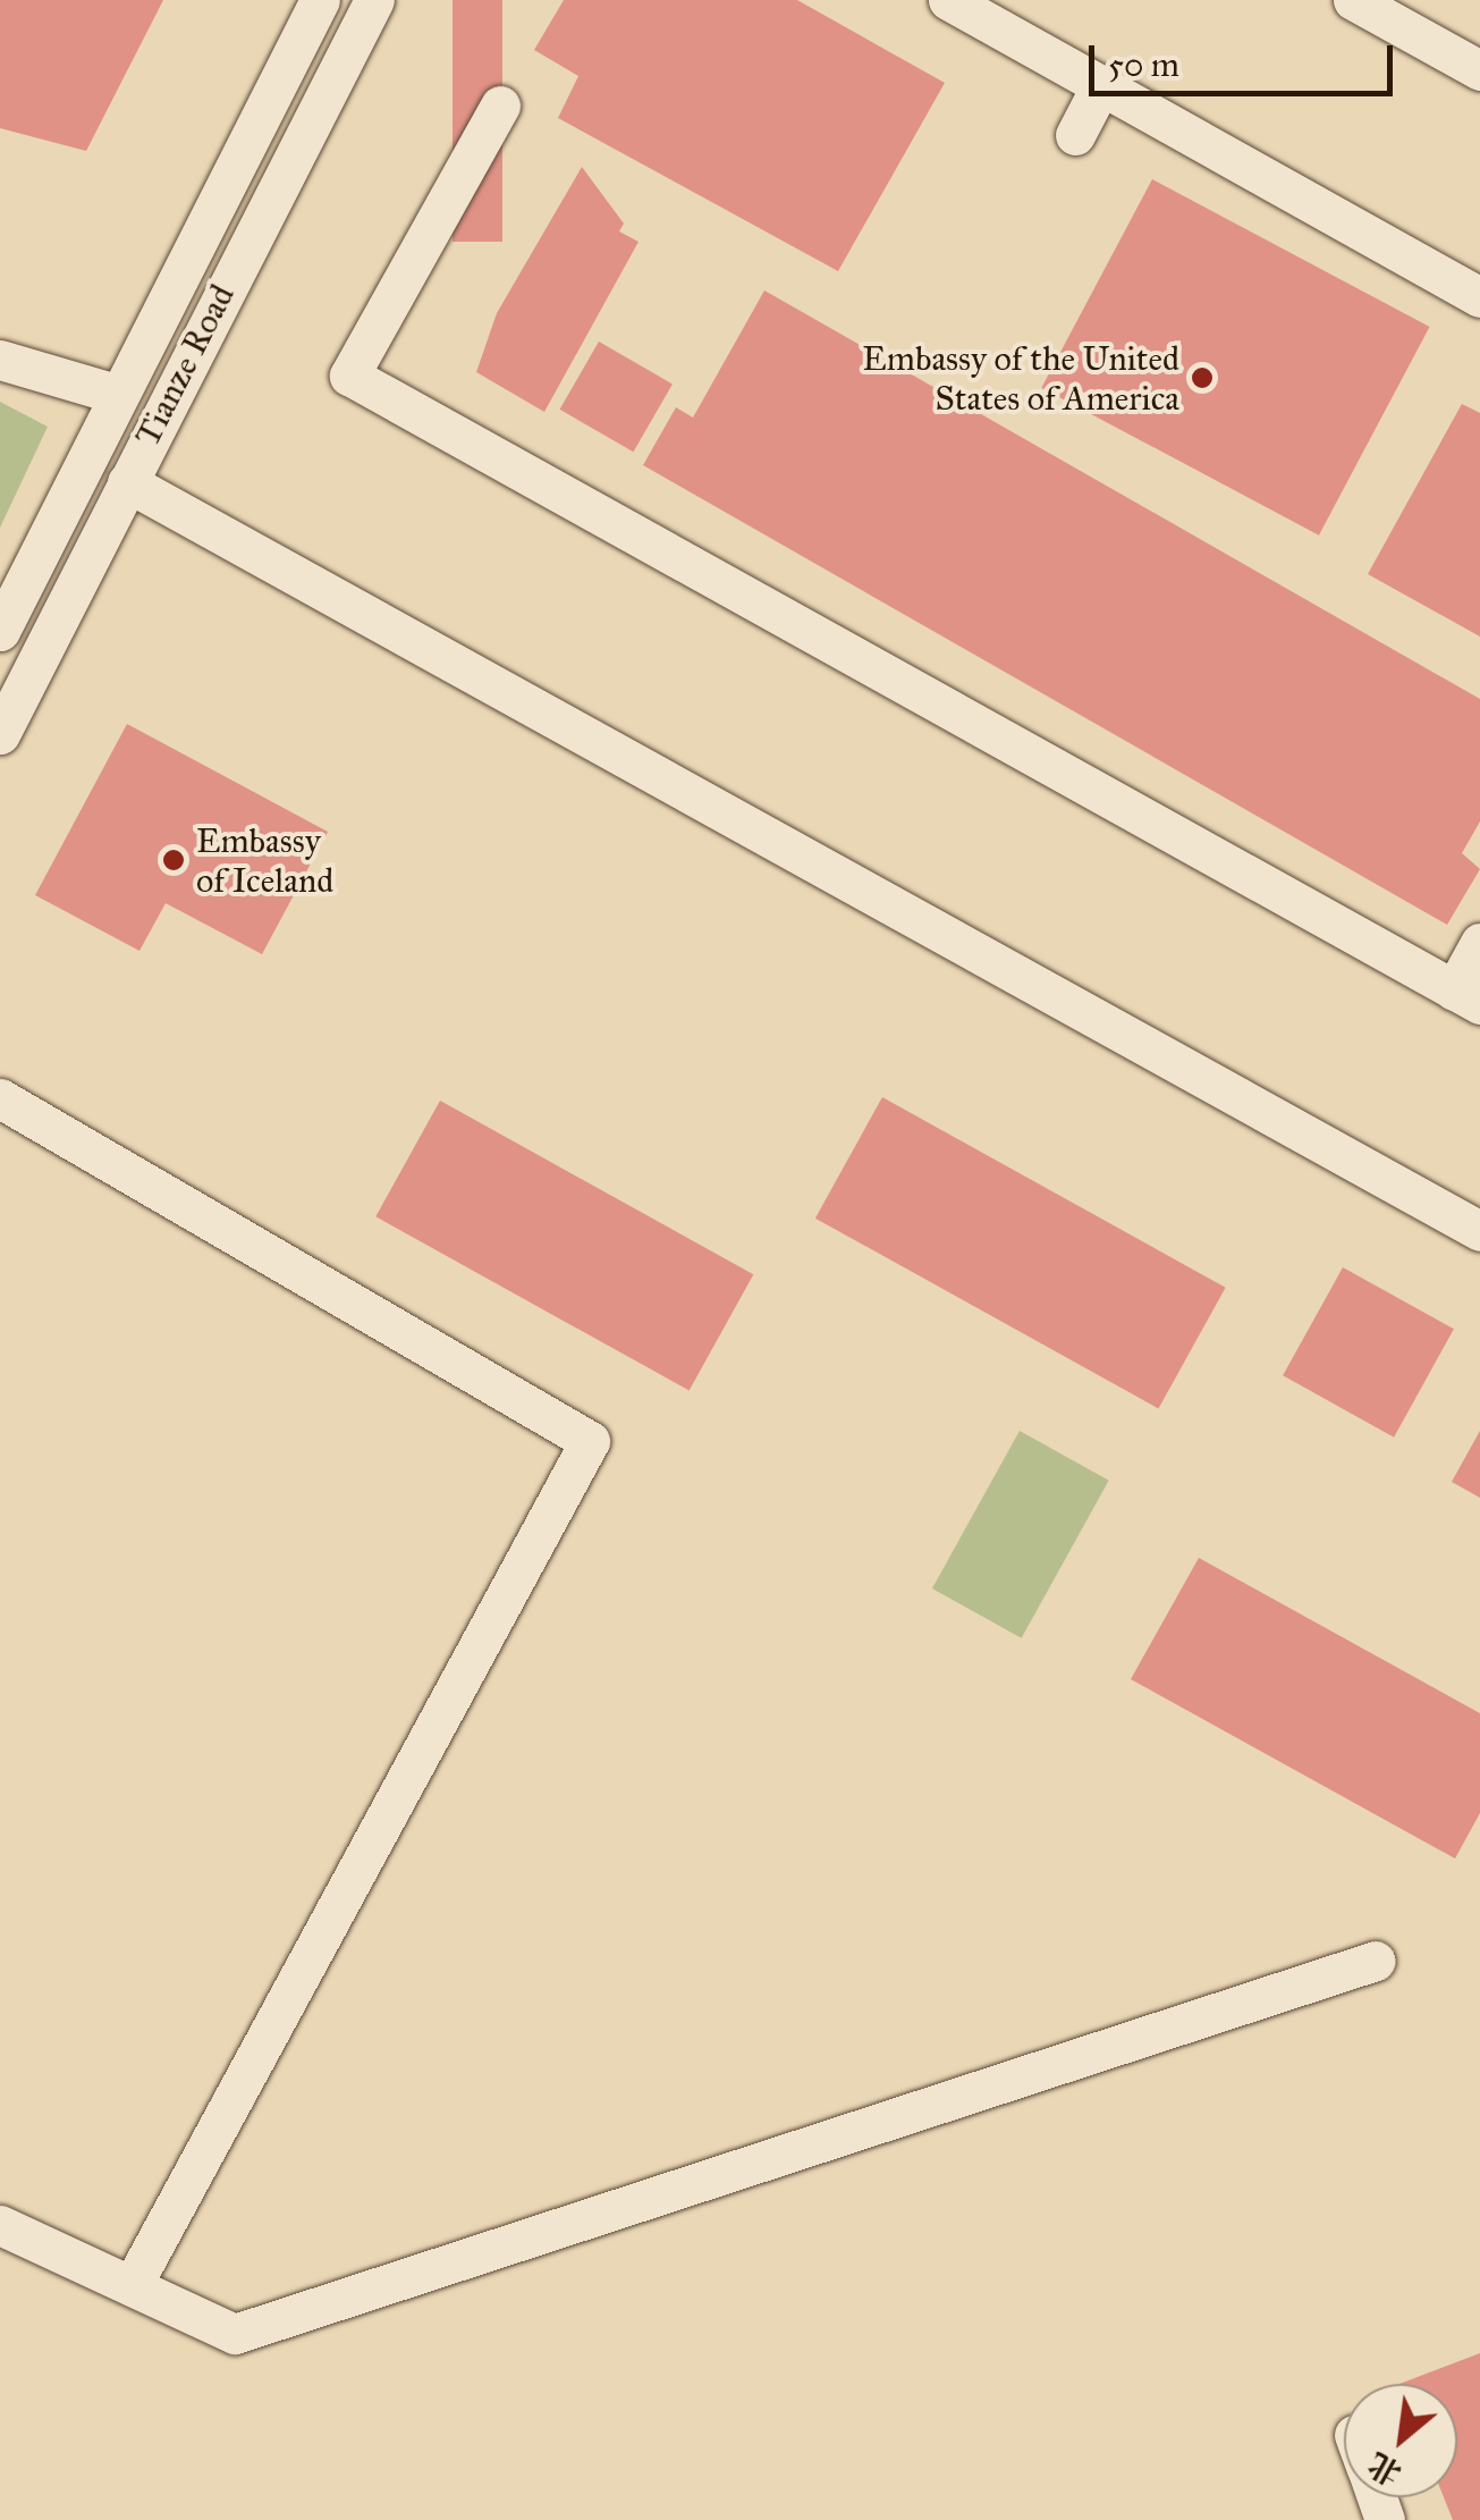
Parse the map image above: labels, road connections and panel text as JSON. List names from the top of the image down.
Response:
{
  "streets": {
    "street": ["Tianze Road"]
  },
  "places": ["Embassy of the United States of America", "Embassy of Iceland"],
  "scale_bar": "50 m",
  "north": "bottom left"
}
